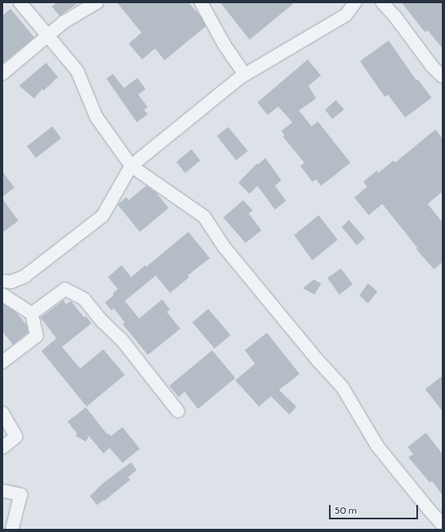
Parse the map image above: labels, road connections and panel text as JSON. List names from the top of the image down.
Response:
{
  "scale_bar": "50 m"
}
